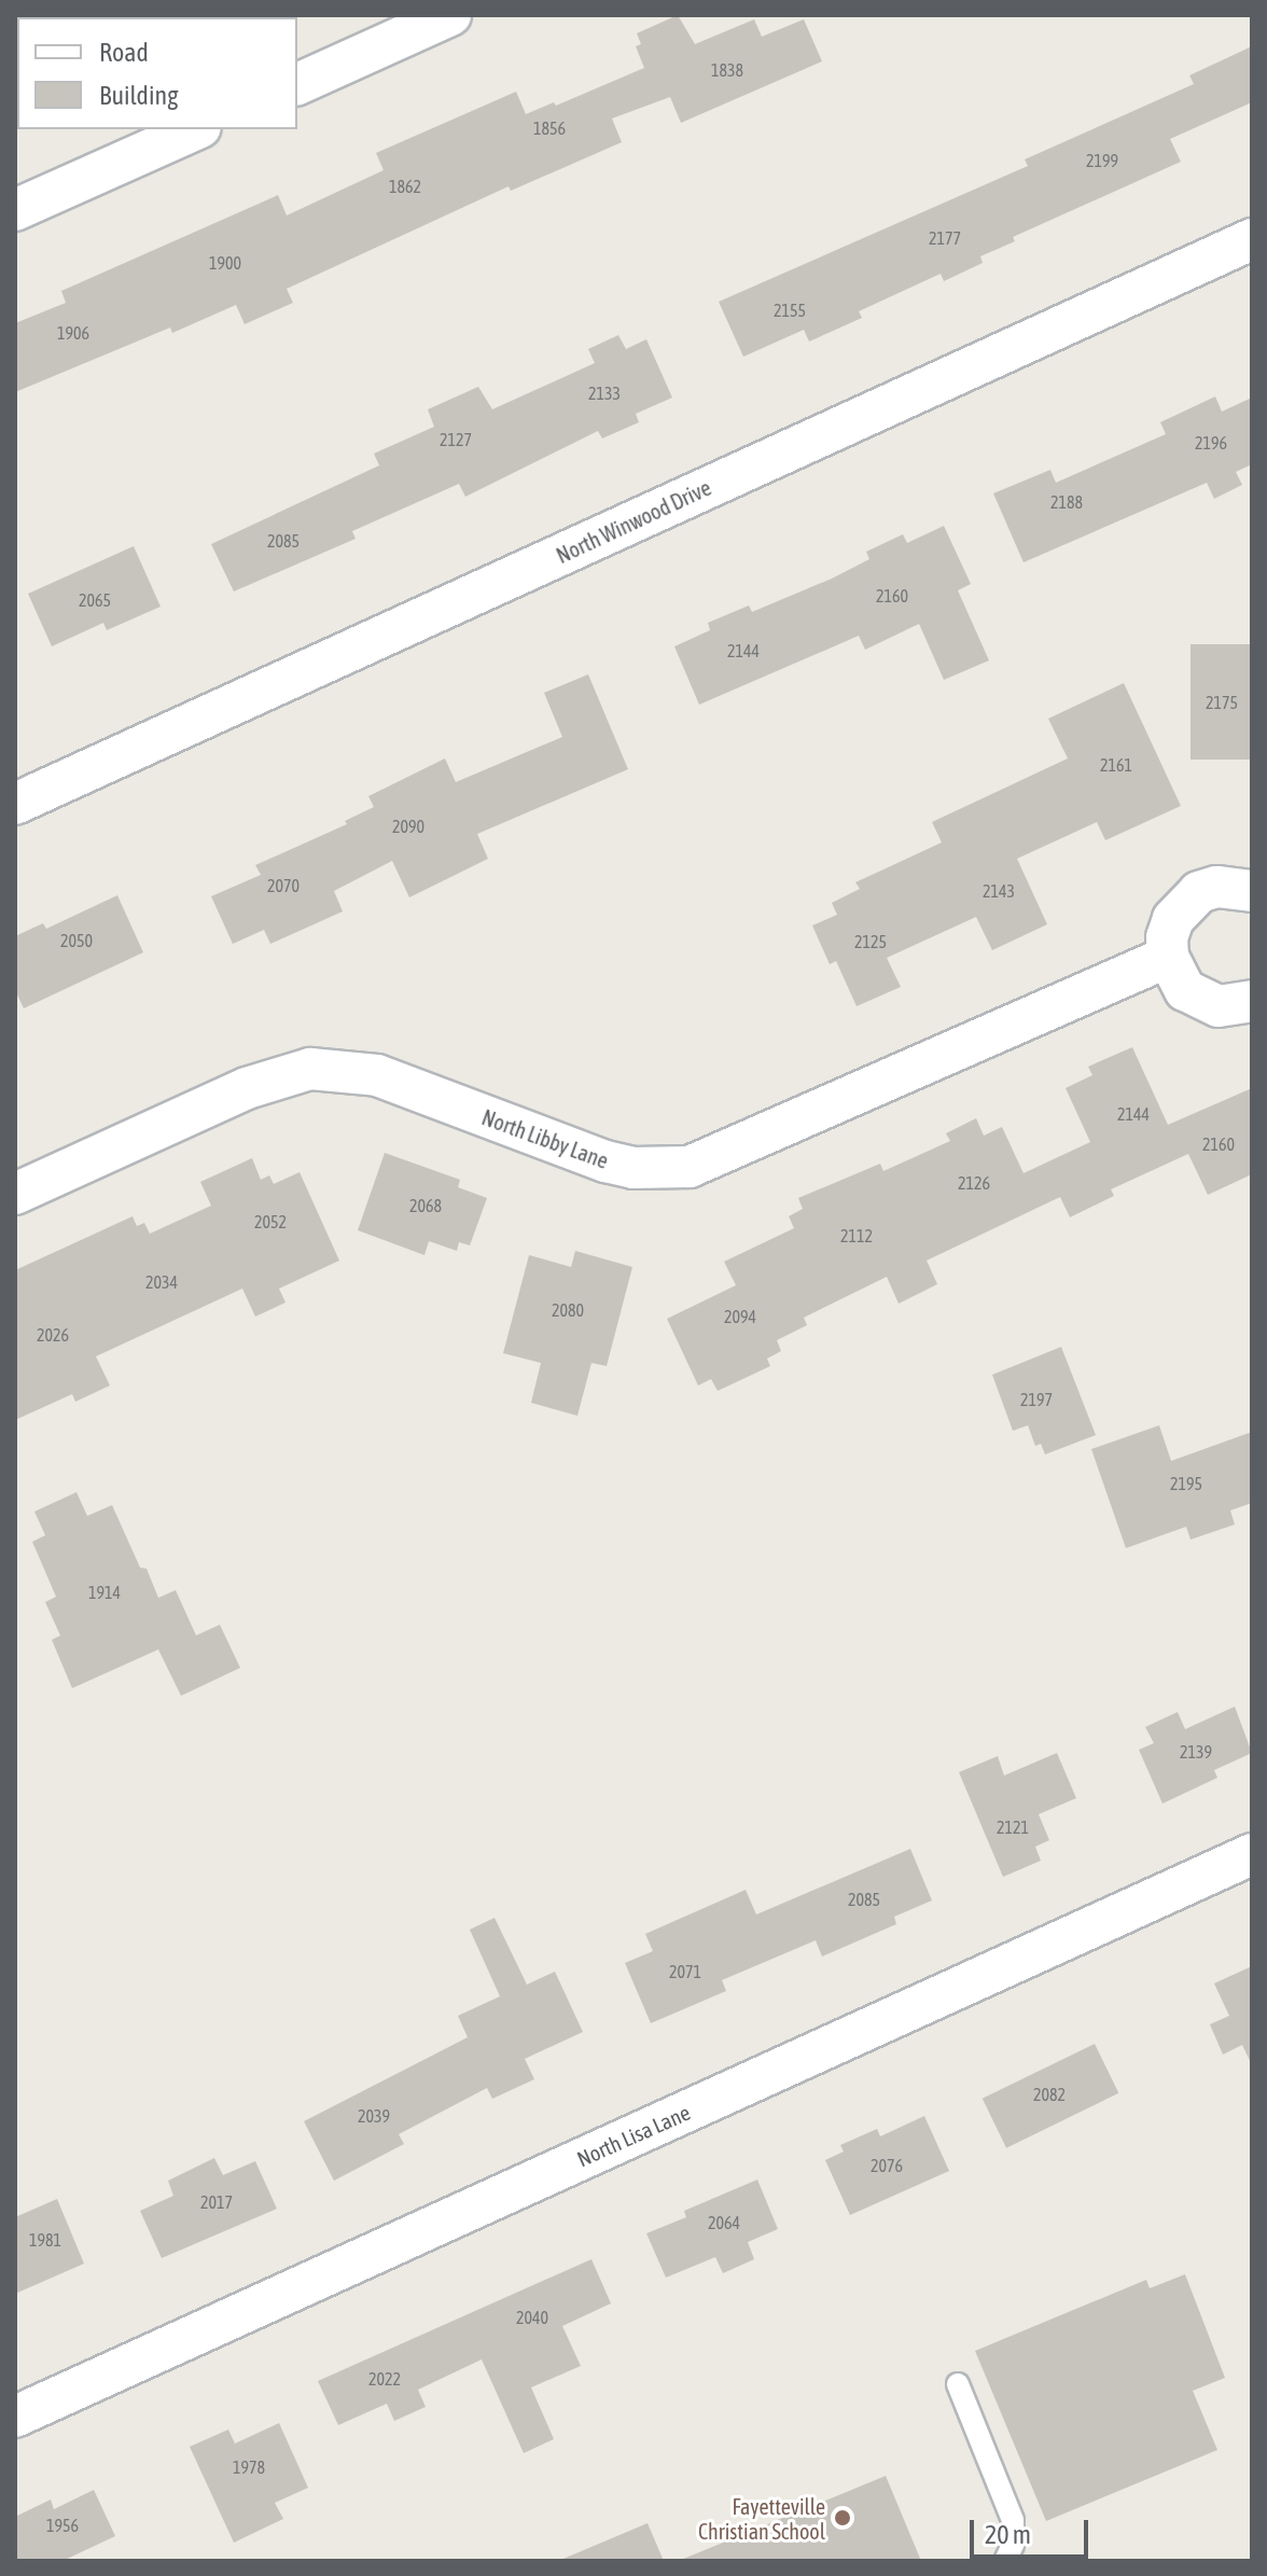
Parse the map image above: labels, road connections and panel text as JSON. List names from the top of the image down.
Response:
{
  "streets": {
    "street": ["North Winwood Drive", "North Libby Lane", "North Lisa Lane"]
  },
  "places": ["Fayetteville Christian School"],
  "house_numbers": [
    "1838",
    "1856",
    "2199",
    "1862",
    "2177",
    "1900",
    "2155",
    "1906",
    "2133",
    "2127",
    "2196",
    "2188",
    "2085",
    "2160",
    "2065",
    "2144",
    "2175",
    "2161",
    "2090",
    "2070",
    "2143",
    "2050",
    "2125",
    "2144",
    "2160",
    "2126",
    "2068",
    "2052",
    "2112",
    "2034",
    "2080",
    "2094",
    "2026",
    "2197",
    "2195",
    "1914",
    "2139",
    "2121",
    "2085",
    "2071",
    "2082",
    "2039",
    "2076",
    "2017",
    "2064",
    "1981",
    "2040",
    "2022",
    "1978",
    "1956"
  ],
  "legend": ["Road", "Building"],
  "scale_bar": "20 m"
}
